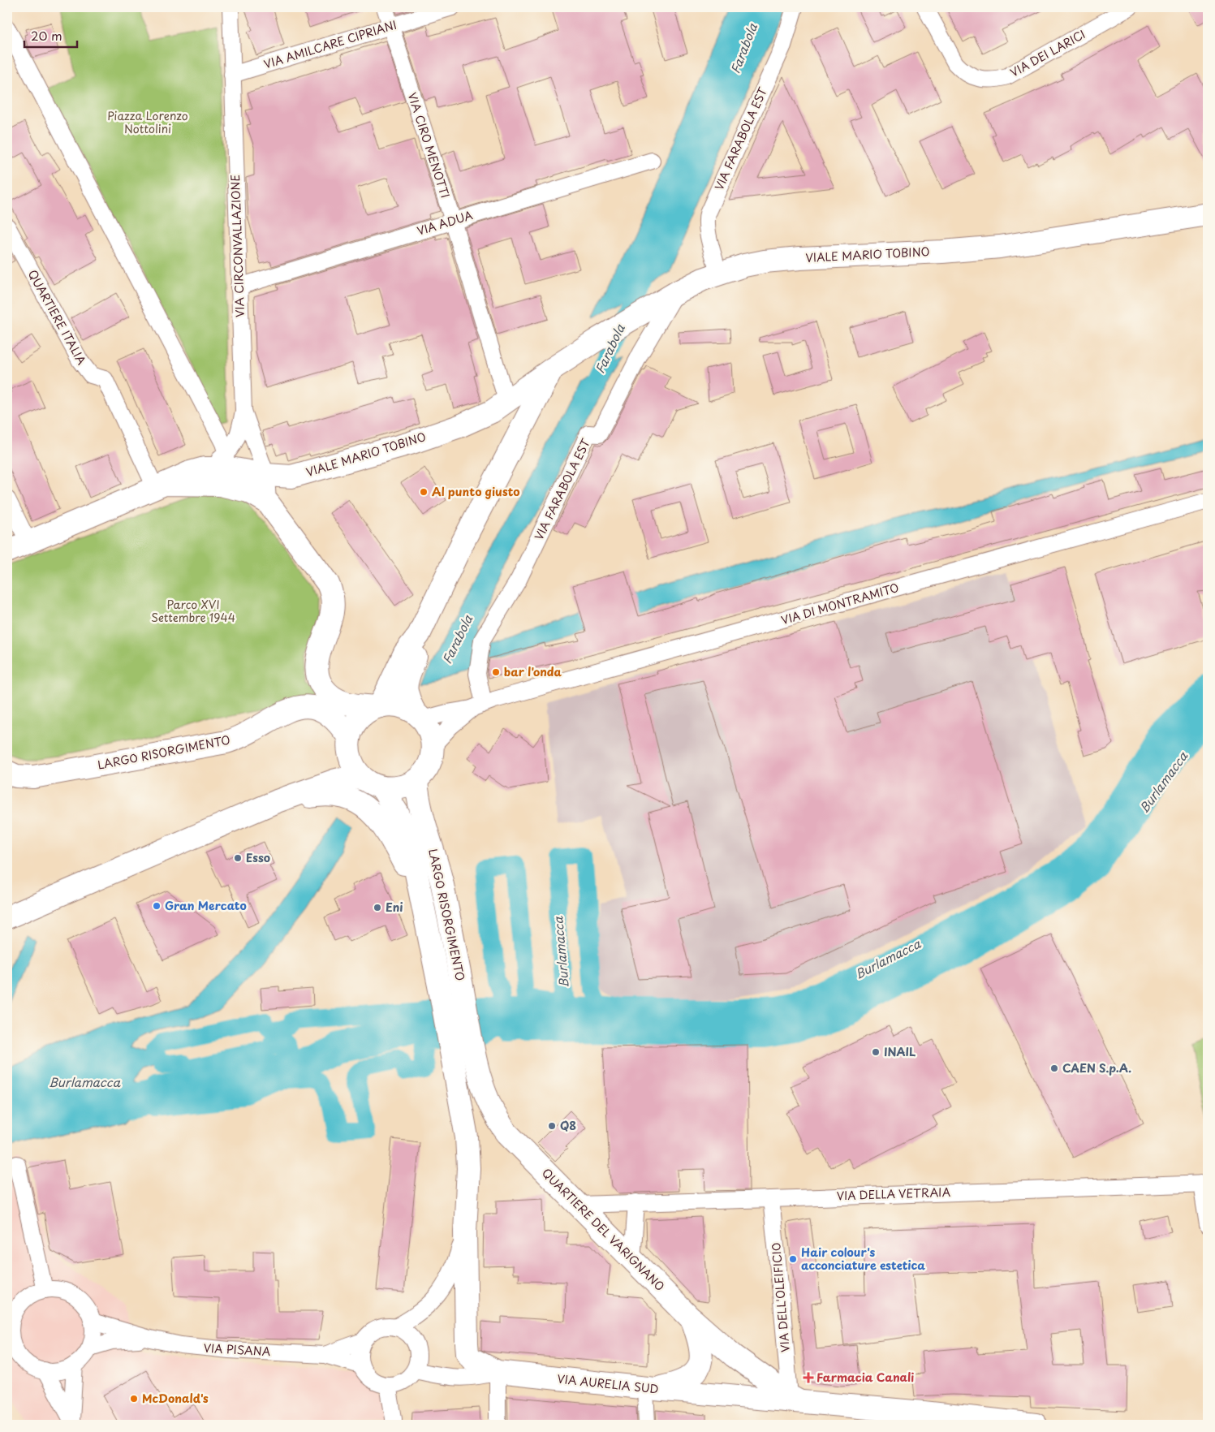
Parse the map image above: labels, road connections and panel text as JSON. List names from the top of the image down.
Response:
{
  "streets": {
    "main road": [
      "VIALE MARIO TOBINO",
      "LARGO RISORGIMENTO",
      "QUARTIERE DEL VARIGNANO",
      "VIA AURELIA SUD"
    ],
    "street": [
      "VIA AMILCARE CIPRIANI",
      "VIA DEI LARICI",
      "VIA FARABOLA EST",
      "VIA CIRO MENOTTI",
      "VIA ADUA",
      "VIA CIRCONVALLAZIONE",
      "QUARTIERE ITALIA",
      "VIA DI MONTRAMITO",
      "VIA DELLA VETRAIA",
      "VIA DELL'OLEIFICIO",
      "VIA PISANA"
    ]
  },
  "crossings": [
    ["VIA AMILCARE CIPRIANI", "VIA CIRO MENOTTI"],
    ["VIA AMILCARE CIPRIANI", "VIA CIRCONVALLAZIONE"],
    ["VIA FARABOLA EST", "VIALE MARIO TOBINO"],
    ["VIA FARABOLA EST", "VIA DI MONTRAMITO"],
    ["VIA CIRO MENOTTI", "VIA ADUA"],
    ["VIA CIRO MENOTTI", "VIALE MARIO TOBINO"],
    ["VIA ADUA", "VIA CIRCONVALLAZIONE"],
    ["VIA CIRCONVALLAZIONE", "VIALE MARIO TOBINO"],
    ["VIALE MARIO TOBINO", "QUARTIERE ITALIA"],
    ["VIALE MARIO TOBINO", "VIA DI MONTRAMITO"],
    ["VIALE MARIO TOBINO", "LARGO RISORGIMENTO"],
    ["VIA DI MONTRAMITO", "LARGO RISORGIMENTO"],
    ["LARGO RISORGIMENTO", "QUARTIERE DEL VARIGNANO"],
    ["VIA DELLA VETRAIA", "QUARTIERE DEL VARIGNANO"],
    ["VIA DELLA VETRAIA", "VIA DELL'OLEIFICIO"],
    ["QUARTIERE DEL VARIGNANO", "VIA AURELIA SUD"],
    ["VIA DELL'OLEIFICIO", "VIA AURELIA SUD"],
    ["VIA PISANA", "VIA AURELIA SUD"]
  ],
  "water": ["Farabola", "Burlamacca"],
  "parks": ["Piazza Lorenzo Nottolini", "Parco XVI Settembre 1944"],
  "places": {
    "other": [
      "Al punto giusto",
      "bar l'onda",
      "Esso",
      "Gran Mercato",
      "Eni",
      "INAIL",
      "CAEN S.p.A.",
      "Q8",
      "Hair colour's acconciature estetica",
      "McDonald's"
    ],
    "health": ["Farmacia Canali"]
  },
  "scale_bar": "20 m"
}
